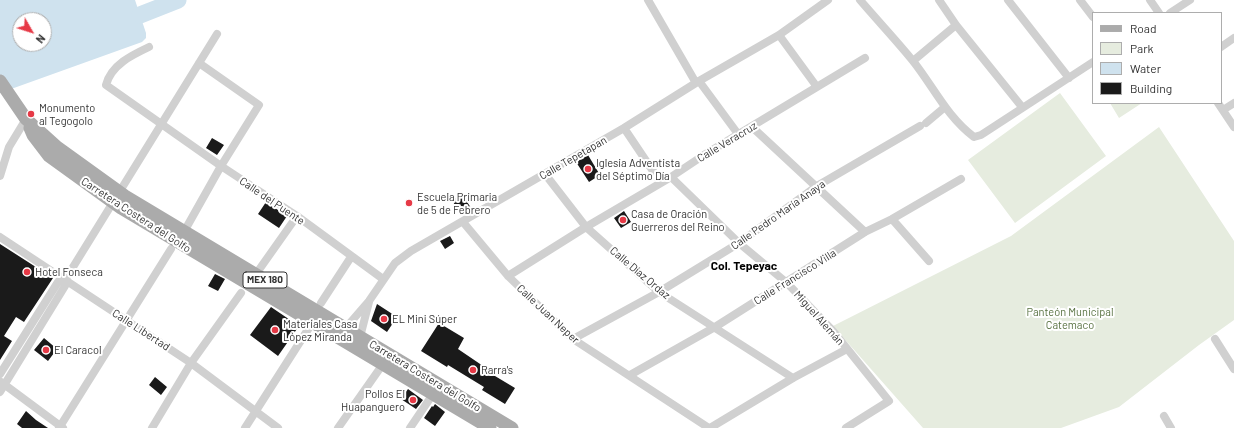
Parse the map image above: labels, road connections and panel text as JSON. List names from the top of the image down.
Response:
{
  "streets": {
    "main road": ["Carretera Costera del Golfo", "MEX 180"],
    "street": [
      "Calle Veracruz",
      "Calle Tepetapan",
      "Calle del Puente",
      "Calle Pedro María Anaya",
      "Calle Díaz Ordaz",
      "Calle Francisco Villa",
      "Calle Juan Neper",
      "Miguel Alemán",
      "Calle Libertad"
    ]
  },
  "crossings": [
    ["Calle Veracruz", "Calle Díaz Ordaz"],
    ["Calle Veracruz", "Calle Juan Neper"],
    ["Calle Veracruz", "Miguel Alemán"],
    ["Calle Tepetapan", "Calle del Puente"],
    ["Calle Tepetapan", "Carretera Costera del Golfo"],
    ["Calle Tepetapan", "Calle Díaz Ordaz"],
    ["Calle Tepetapan", "Calle Juan Neper"],
    ["Calle Pedro María Anaya", "Calle Díaz Ordaz"],
    ["Calle Pedro María Anaya", "Calle Juan Neper"],
    ["Calle Pedro María Anaya", "Miguel Alemán"],
    ["Calle Díaz Ordaz", "Calle Francisco Villa"],
    ["Calle Francisco Villa", "Calle Juan Neper"],
    ["Calle Francisco Villa", "Miguel Alemán"]
  ],
  "districts": ["Col. Tepeyac"],
  "parks": ["Panteón Municipal Catemaco"],
  "places": [
    "Monumento al Tegogolo",
    "Iglesia Adventista del Séptimo Día",
    "Escuela Primaria de 5 de Febrero",
    "Casa de Oración Guerreros del Reino",
    "Hotel Fonseca",
    "EL Mini Súper",
    "Materiales Casa López Miranda",
    "El Caracol",
    "Rarra's",
    "Pollos El Huapanguero"
  ],
  "legend": [
    "Road",
    "Park",
    "Water",
    "Building"
  ],
  "north": "bottom right"
}
